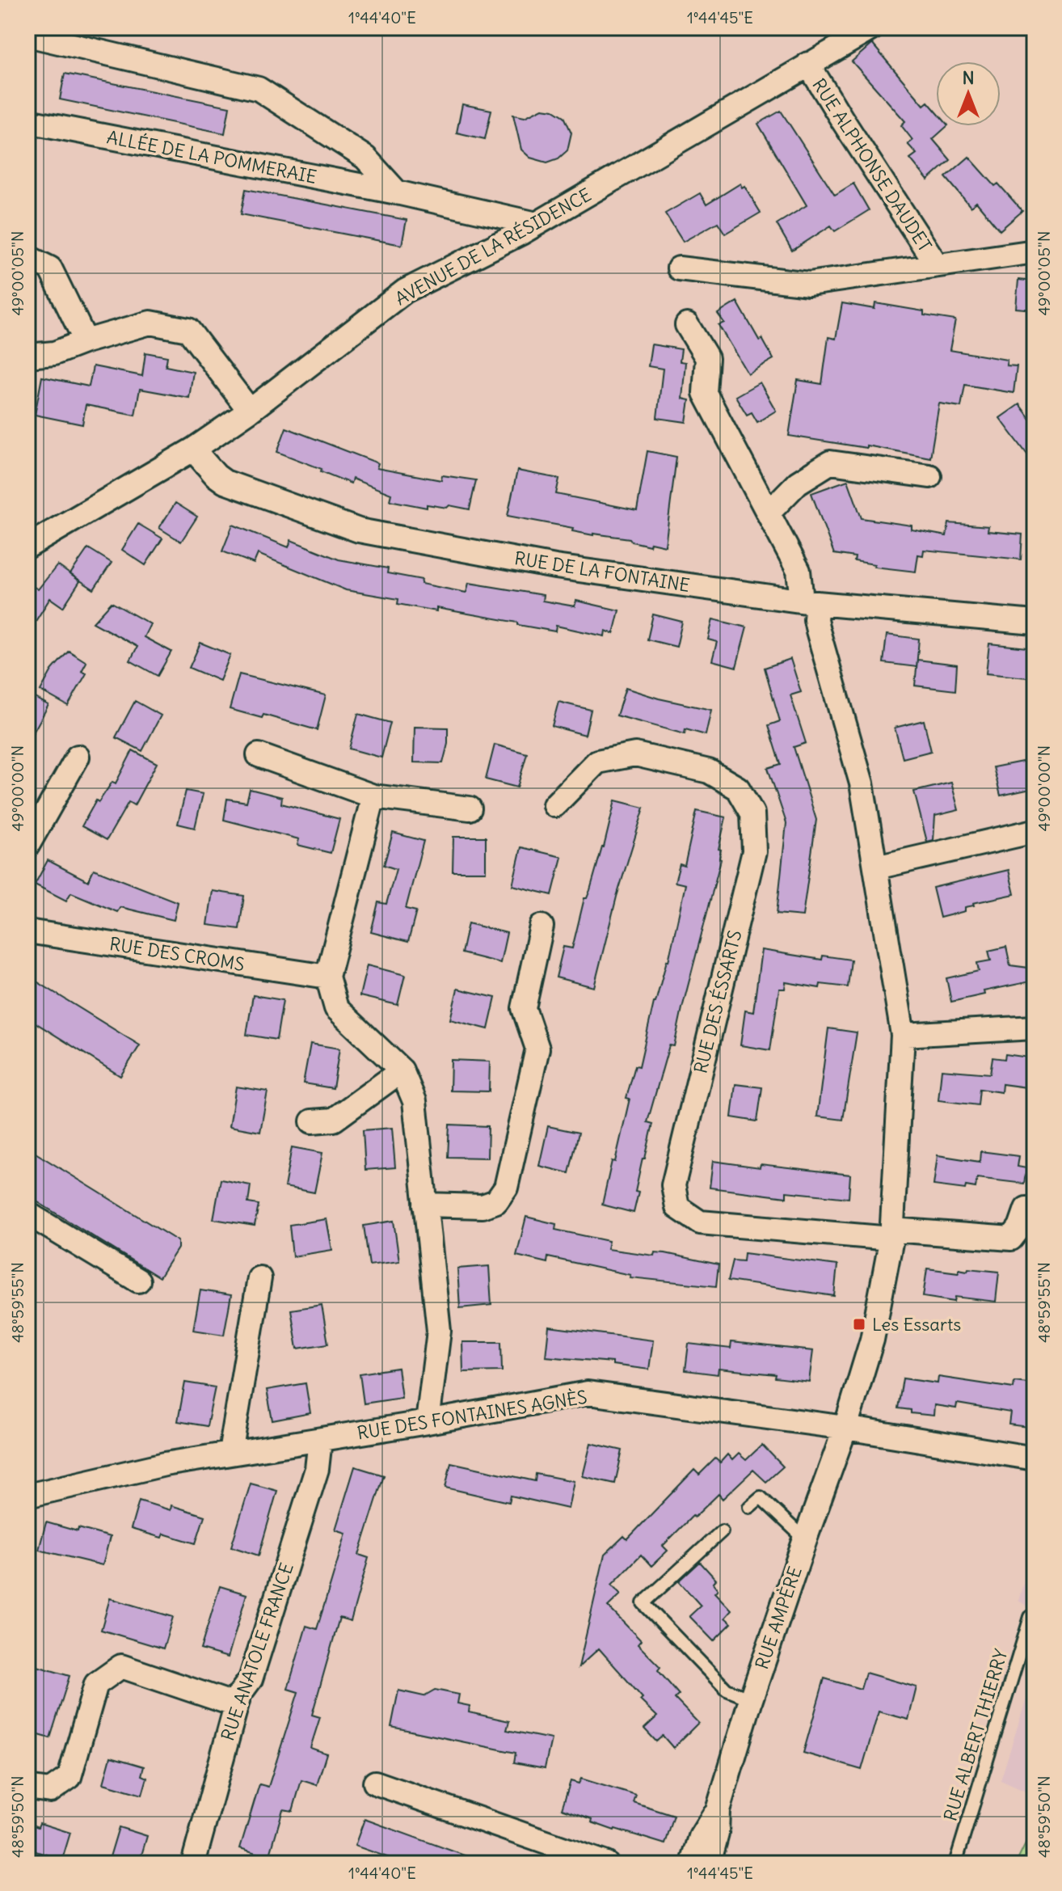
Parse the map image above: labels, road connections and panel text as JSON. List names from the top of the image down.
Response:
{
  "streets": {
    "street": [
      "ALLÉE DE LA POMMERAIE",
      "RUE ALPHONSE DAUDET",
      "AVENUE DE LA RÉSIDENCE",
      "RUE DE LA FONTAINE",
      "RUE DES CROMS",
      "RUE DES ÉSSARTS",
      "RUE DES FONTAINES AGNÈS",
      "RUE AMPÈRE",
      "RUE ANATOLE FRANCE"
    ],
    "lane": ["RUE ALBERT THIERRY"]
  },
  "crossings": [
    ["ALLÉE DE LA POMMERAIE", "AVENUE DE LA RÉSIDENCE"],
    ["RUE ALPHONSE DAUDET", "AVENUE DE LA RÉSIDENCE"],
    ["AVENUE DE LA RÉSIDENCE", "RUE DE LA FONTAINE"],
    ["RUE DE LA FONTAINE", "RUE AMPÈRE"],
    ["RUE DES ÉSSARTS", "RUE AMPÈRE"],
    ["RUE DES FONTAINES AGNÈS", "RUE AMPÈRE"],
    ["RUE DES FONTAINES AGNÈS", "RUE ANATOLE FRANCE"]
  ],
  "places": {
    "transit": ["Les Essarts"]
  },
  "north": "top",
  "coordinates": [
    "1°44'40\"E",
    "1°44'45\"E",
    "49°00'05\"N",
    "49°00'00\"N",
    "48°59'55\"N",
    "48°59'50\"N"
  ]
}
